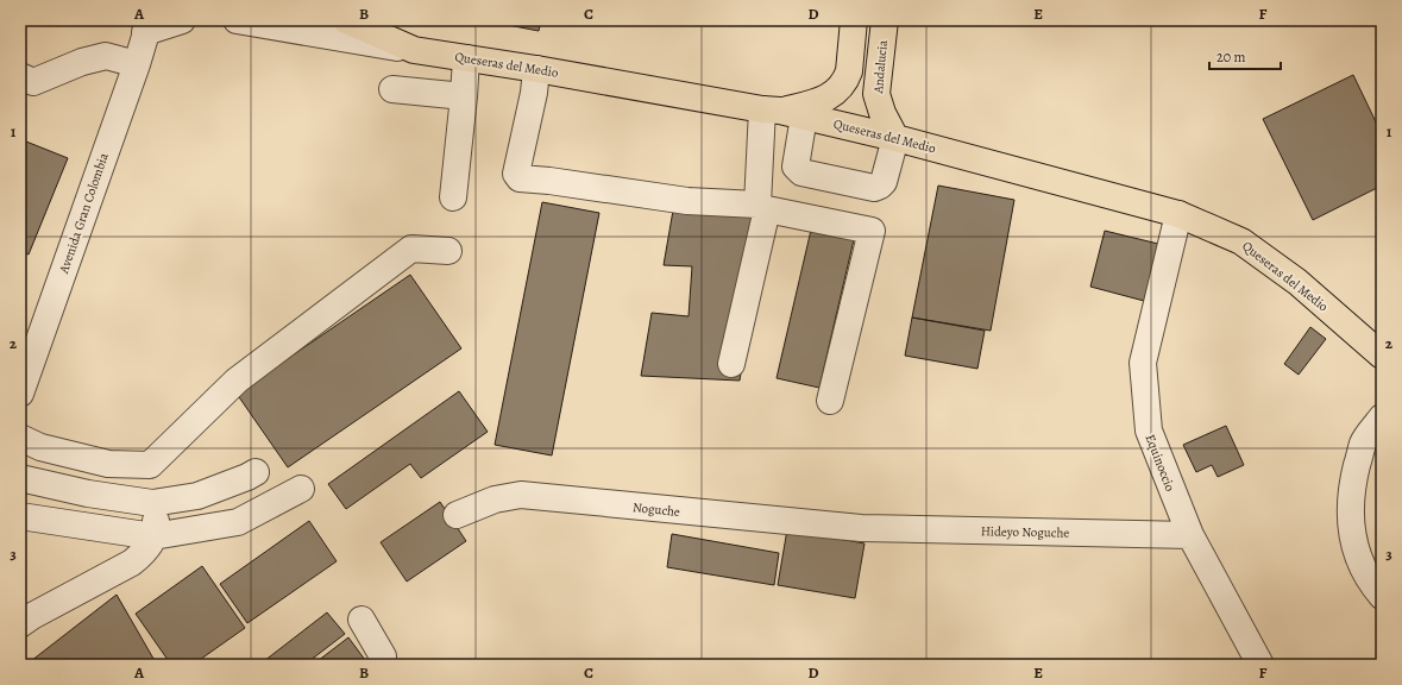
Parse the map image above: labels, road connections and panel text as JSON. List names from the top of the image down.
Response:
{
  "streets": {
    "main road": ["Queseras del Medio", "Andalucia"],
    "street": [
      "Avenida Gran Colombia",
      "Equinoccio",
      "Noguche",
      "Hideyo Noguche"
    ]
  },
  "crossings": [
    ["Queseras del Medio", "Andalucia"],
    ["Queseras del Medio", "Equinoccio"],
    ["Equinoccio", "Hideyo Noguche"],
    ["Noguche", "Hideyo Noguche"]
  ],
  "scale_bar": "20 m",
  "grid": {
    "columns": [
      "A",
      "B",
      "C",
      "D",
      "E",
      "F"
    ],
    "rows": ["1", "2", "3"]
  }
}
